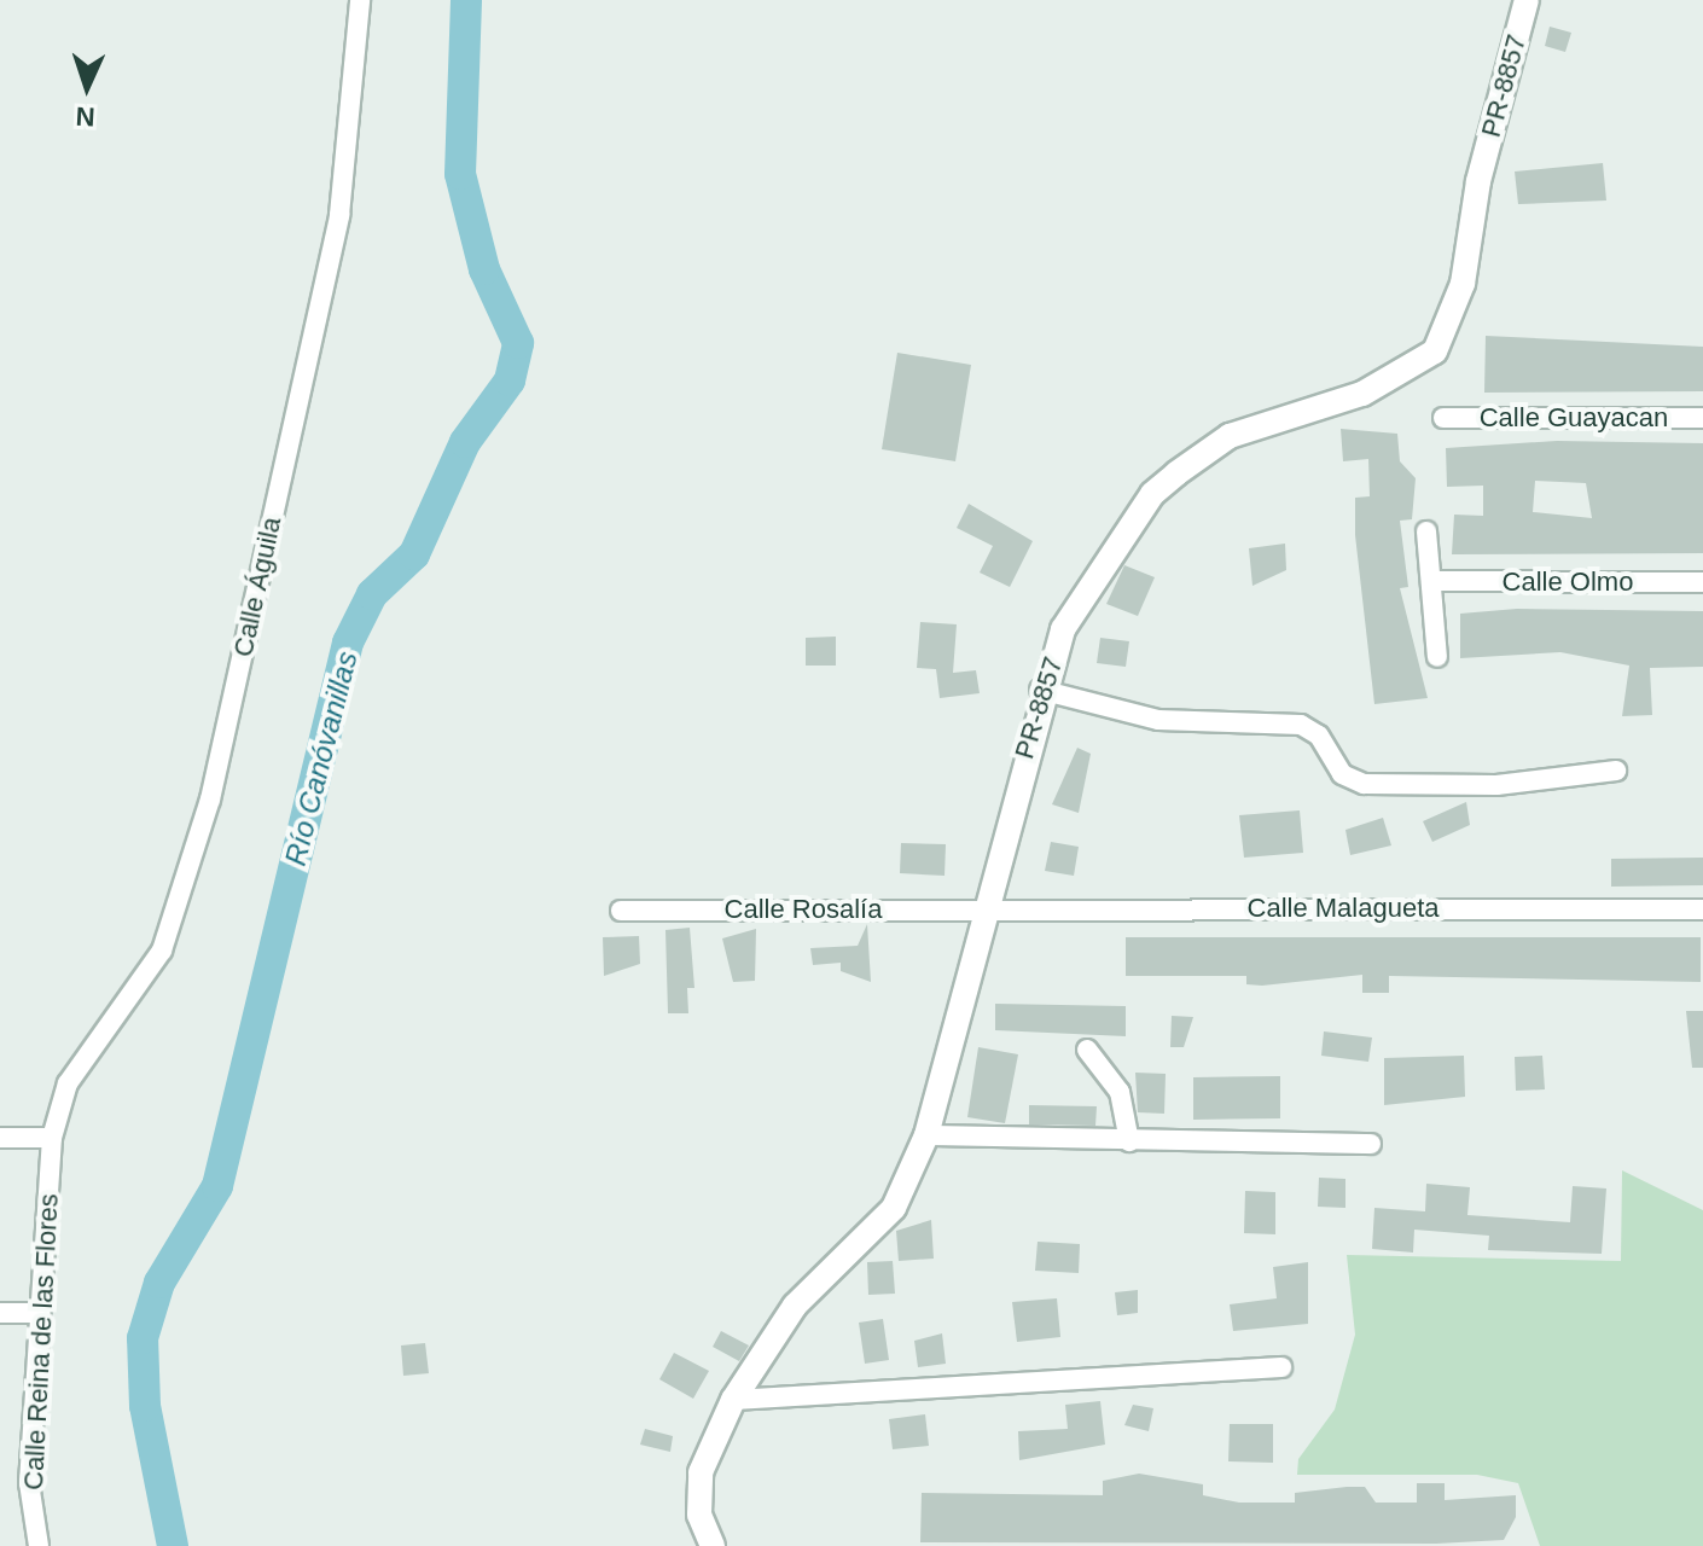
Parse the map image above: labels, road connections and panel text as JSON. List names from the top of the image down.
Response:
{
  "streets": {
    "street": [
      "PR-8857",
      "Calle Guayacan",
      "Calle Olmo",
      "Calle Águila",
      "Calle Malagueta",
      "Calle Rosalía",
      "Calle Reina de las Flores"
    ]
  },
  "crossings": [
    ["PR-8857", "Calle Malagueta"],
    ["PR-8857", "Calle Rosalía"],
    ["Calle Águila", "Calle Reina de las Flores"],
    ["Calle Malagueta", "Calle Rosalía"]
  ],
  "water": ["Río Canóvanillas"],
  "north": "bottom"
}
